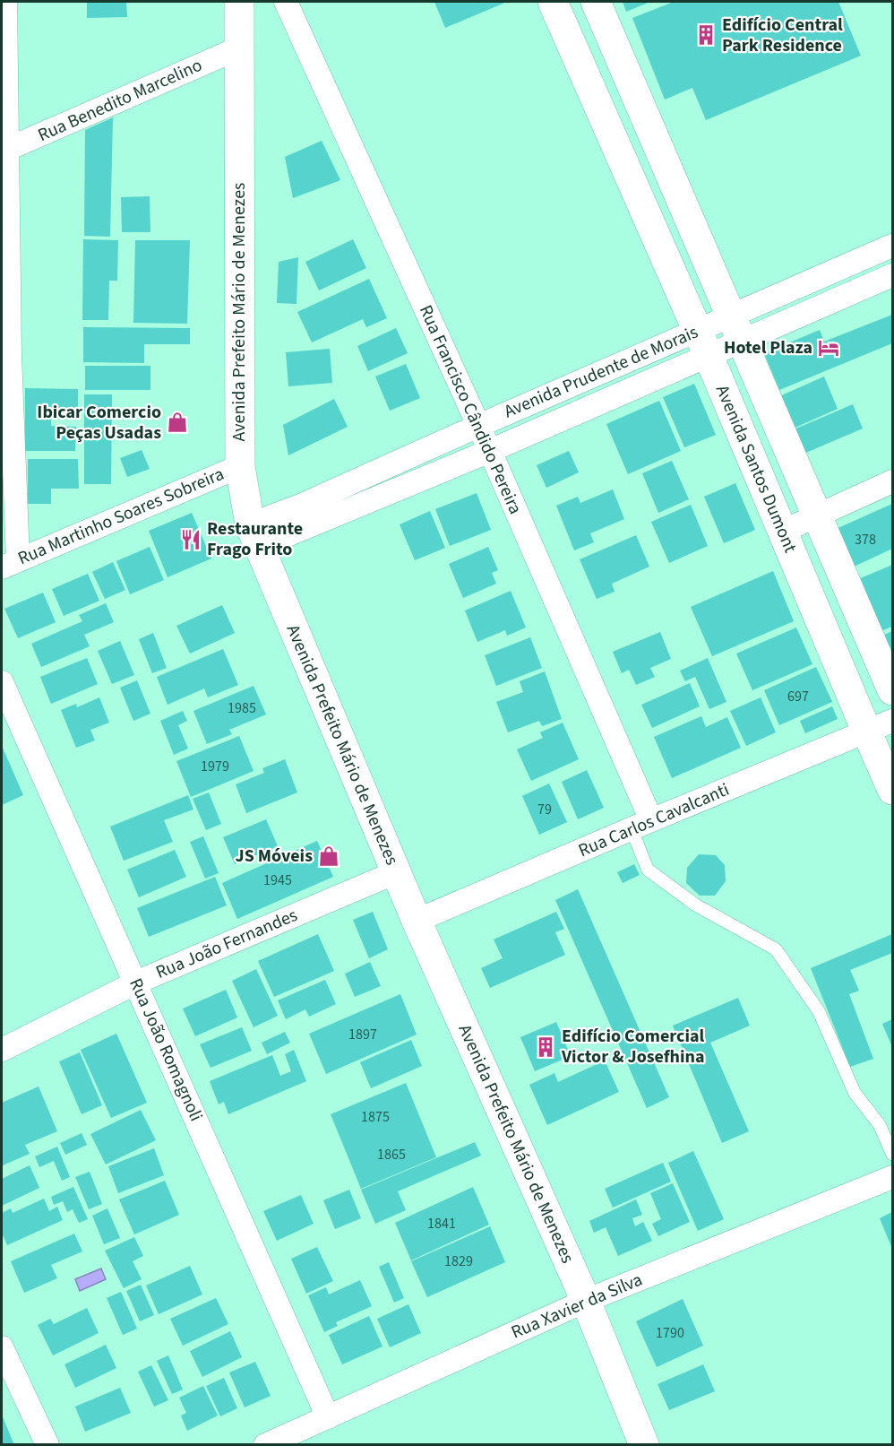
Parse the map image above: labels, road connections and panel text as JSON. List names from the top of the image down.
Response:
{
  "streets": {
    "main road": ["Avenida Prefeito Mário de Menezes", "Avenida Santos Dumont"],
    "street": [
      "Rua Benedito Marcelino",
      "Avenida Prudente de Morais",
      "Rua Francisco Cândido Pereira",
      "Rua Martinho Soares Sobreira",
      "Rua Carlos Cavalcanti",
      "Rua João Fernandes",
      "Rua João Romagnoli",
      "Rua Xavier da Silva"
    ]
  },
  "crossings": [
    ["Rua Benedito Marcelino", "Avenida Prefeito Mário de Menezes"],
    ["Avenida Prefeito Mário de Menezes", "Avenida Prudente de Morais"],
    ["Avenida Prefeito Mário de Menezes", "Rua Martinho Soares Sobreira"],
    ["Avenida Prefeito Mário de Menezes", "Rua Carlos Cavalcanti"],
    ["Avenida Prefeito Mário de Menezes", "Rua João Fernandes"],
    ["Avenida Prefeito Mário de Menezes", "Rua Xavier da Silva"],
    ["Avenida Prudente de Morais", "Rua Francisco Cândido Pereira"],
    ["Avenida Prudente de Morais", "Avenida Santos Dumont"],
    ["Rua Francisco Cândido Pereira", "Rua Carlos Cavalcanti"],
    ["Avenida Santos Dumont", "Rua Carlos Cavalcanti"],
    ["Rua João Fernandes", "Rua João Romagnoli"],
    ["Rua João Romagnoli", "Rua Xavier da Silva"]
  ],
  "places": {
    "building": ["Edifício Central Park Residence", "Edifício Comercial Victor & Josefhina"],
    "hotel": ["Hotel Plaza"],
    "shop": ["Ibicar Comercio Peças Usadas", "JS Móveis"],
    "restaurant": ["Restaurante Frago Frito"]
  },
  "house_numbers": [
    "378",
    "697",
    "1985",
    "1979",
    "79",
    "1945",
    "1897",
    "1875",
    "1865",
    "1841",
    "1829",
    "1790"
  ]
}
